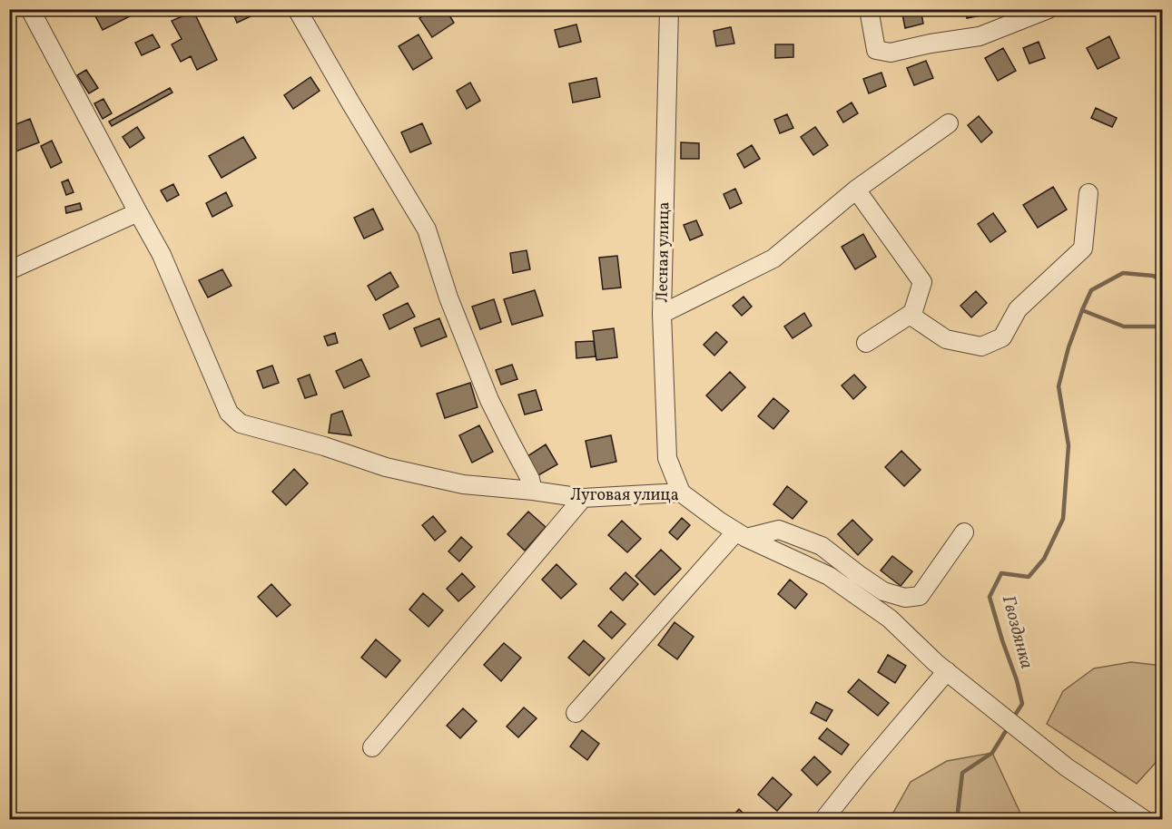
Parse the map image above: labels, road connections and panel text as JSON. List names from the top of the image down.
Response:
{
  "streets": {
    "street": ["Лесная улица", "Луговая улица"]
  },
  "crossings": [
    ["Лесная улица", "Луговая улица"]
  ],
  "water": ["Гвоздянка"]
}
